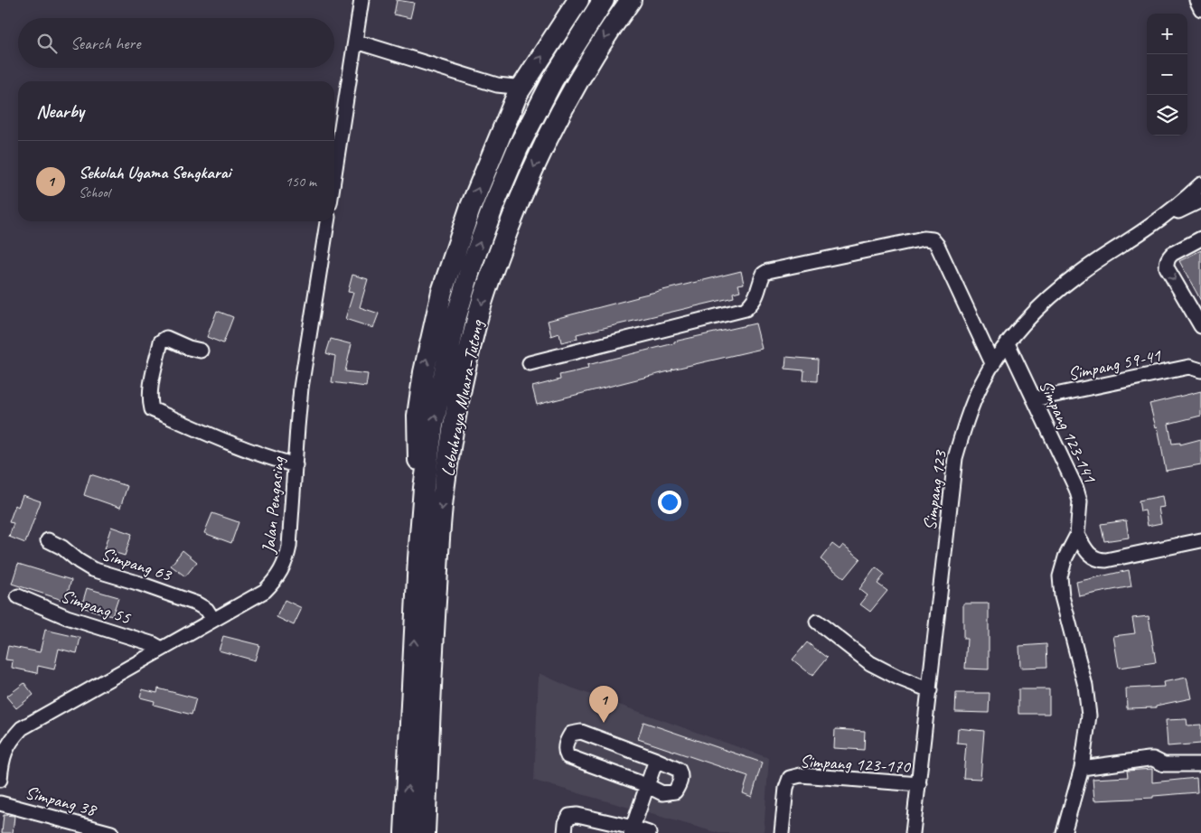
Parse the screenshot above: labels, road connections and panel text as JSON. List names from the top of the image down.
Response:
{
  "streets": {
    "highway": ["Lebuhraya Muara–Tutong"],
    "street": [
      "Simpang 59-41",
      "Simpang 123-141",
      "Simpang 123",
      "Jalan Pengasing",
      "Simpang 63",
      "Simpang 55",
      "Simpang 123-170",
      "Simpang 38"
    ]
  },
  "crossings": [
    ["Simpang 59-41", "Simpang 123-141"],
    ["Simpang 123-141", "Simpang 123"],
    ["Simpang 123", "Simpang 123-170"],
    ["Jalan Pengasing", "Simpang 63"],
    ["Jalan Pengasing", "Simpang 55"]
  ],
  "page": {
    "map_buttons": ["+", "−"],
    "search": "Search here",
    "heading": "Nearby",
    "list": [
      {
        "mark": "1",
        "name": "Sekolah Ugama Sengkarai",
        "note": "School",
        "value": "150 m"
      }
    ],
    "pins": "1"
  }
}
